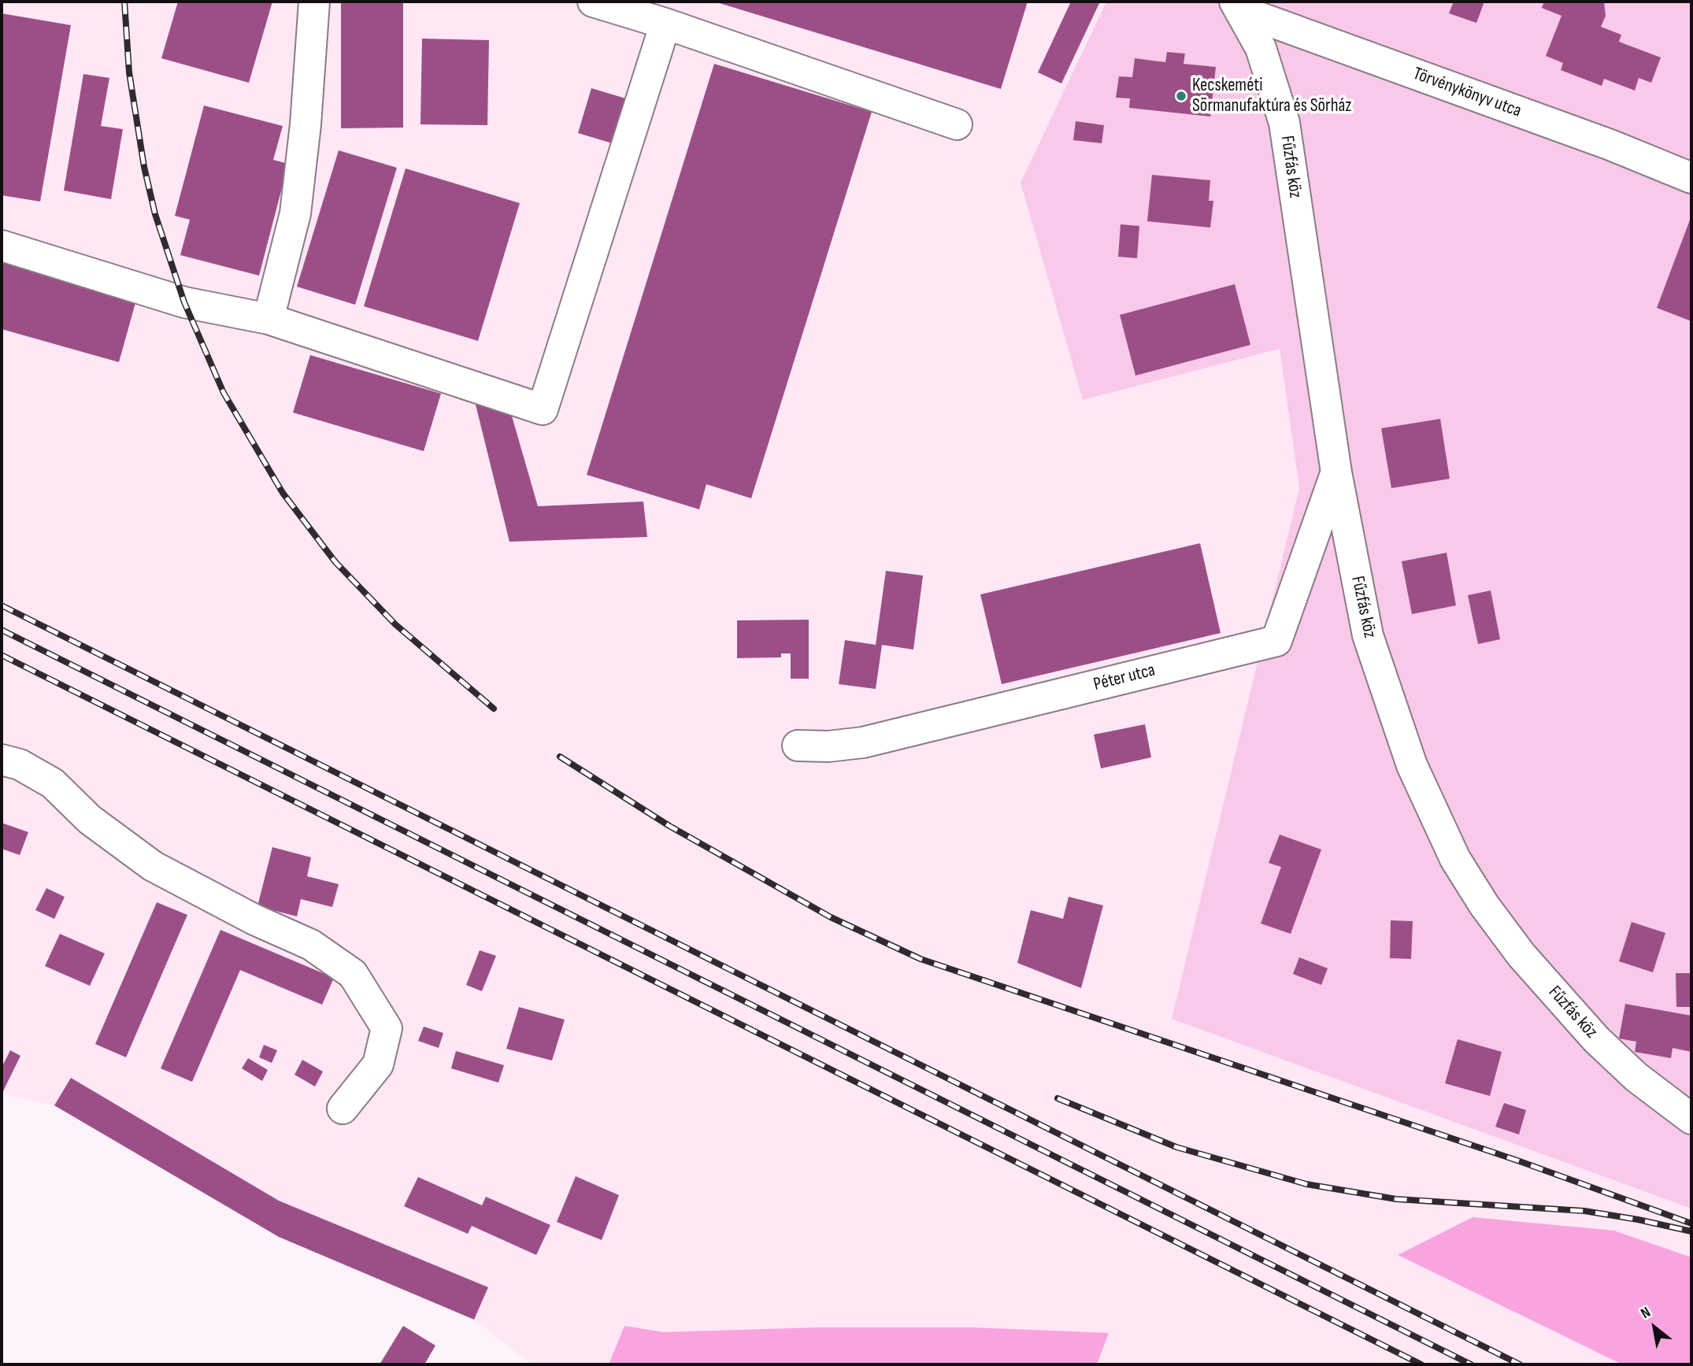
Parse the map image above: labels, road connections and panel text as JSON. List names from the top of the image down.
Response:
{
  "streets": {
    "street": ["Törvénykönyv utca", "Fűzfás köz", "Péter utca"]
  },
  "crossings": [
    ["Törvénykönyv utca", "Fűzfás köz"],
    ["Fűzfás köz", "Péter utca"]
  ],
  "places": ["Kecskeméti Sörmanufaktúra és Sörház"],
  "north": "top left"
}
